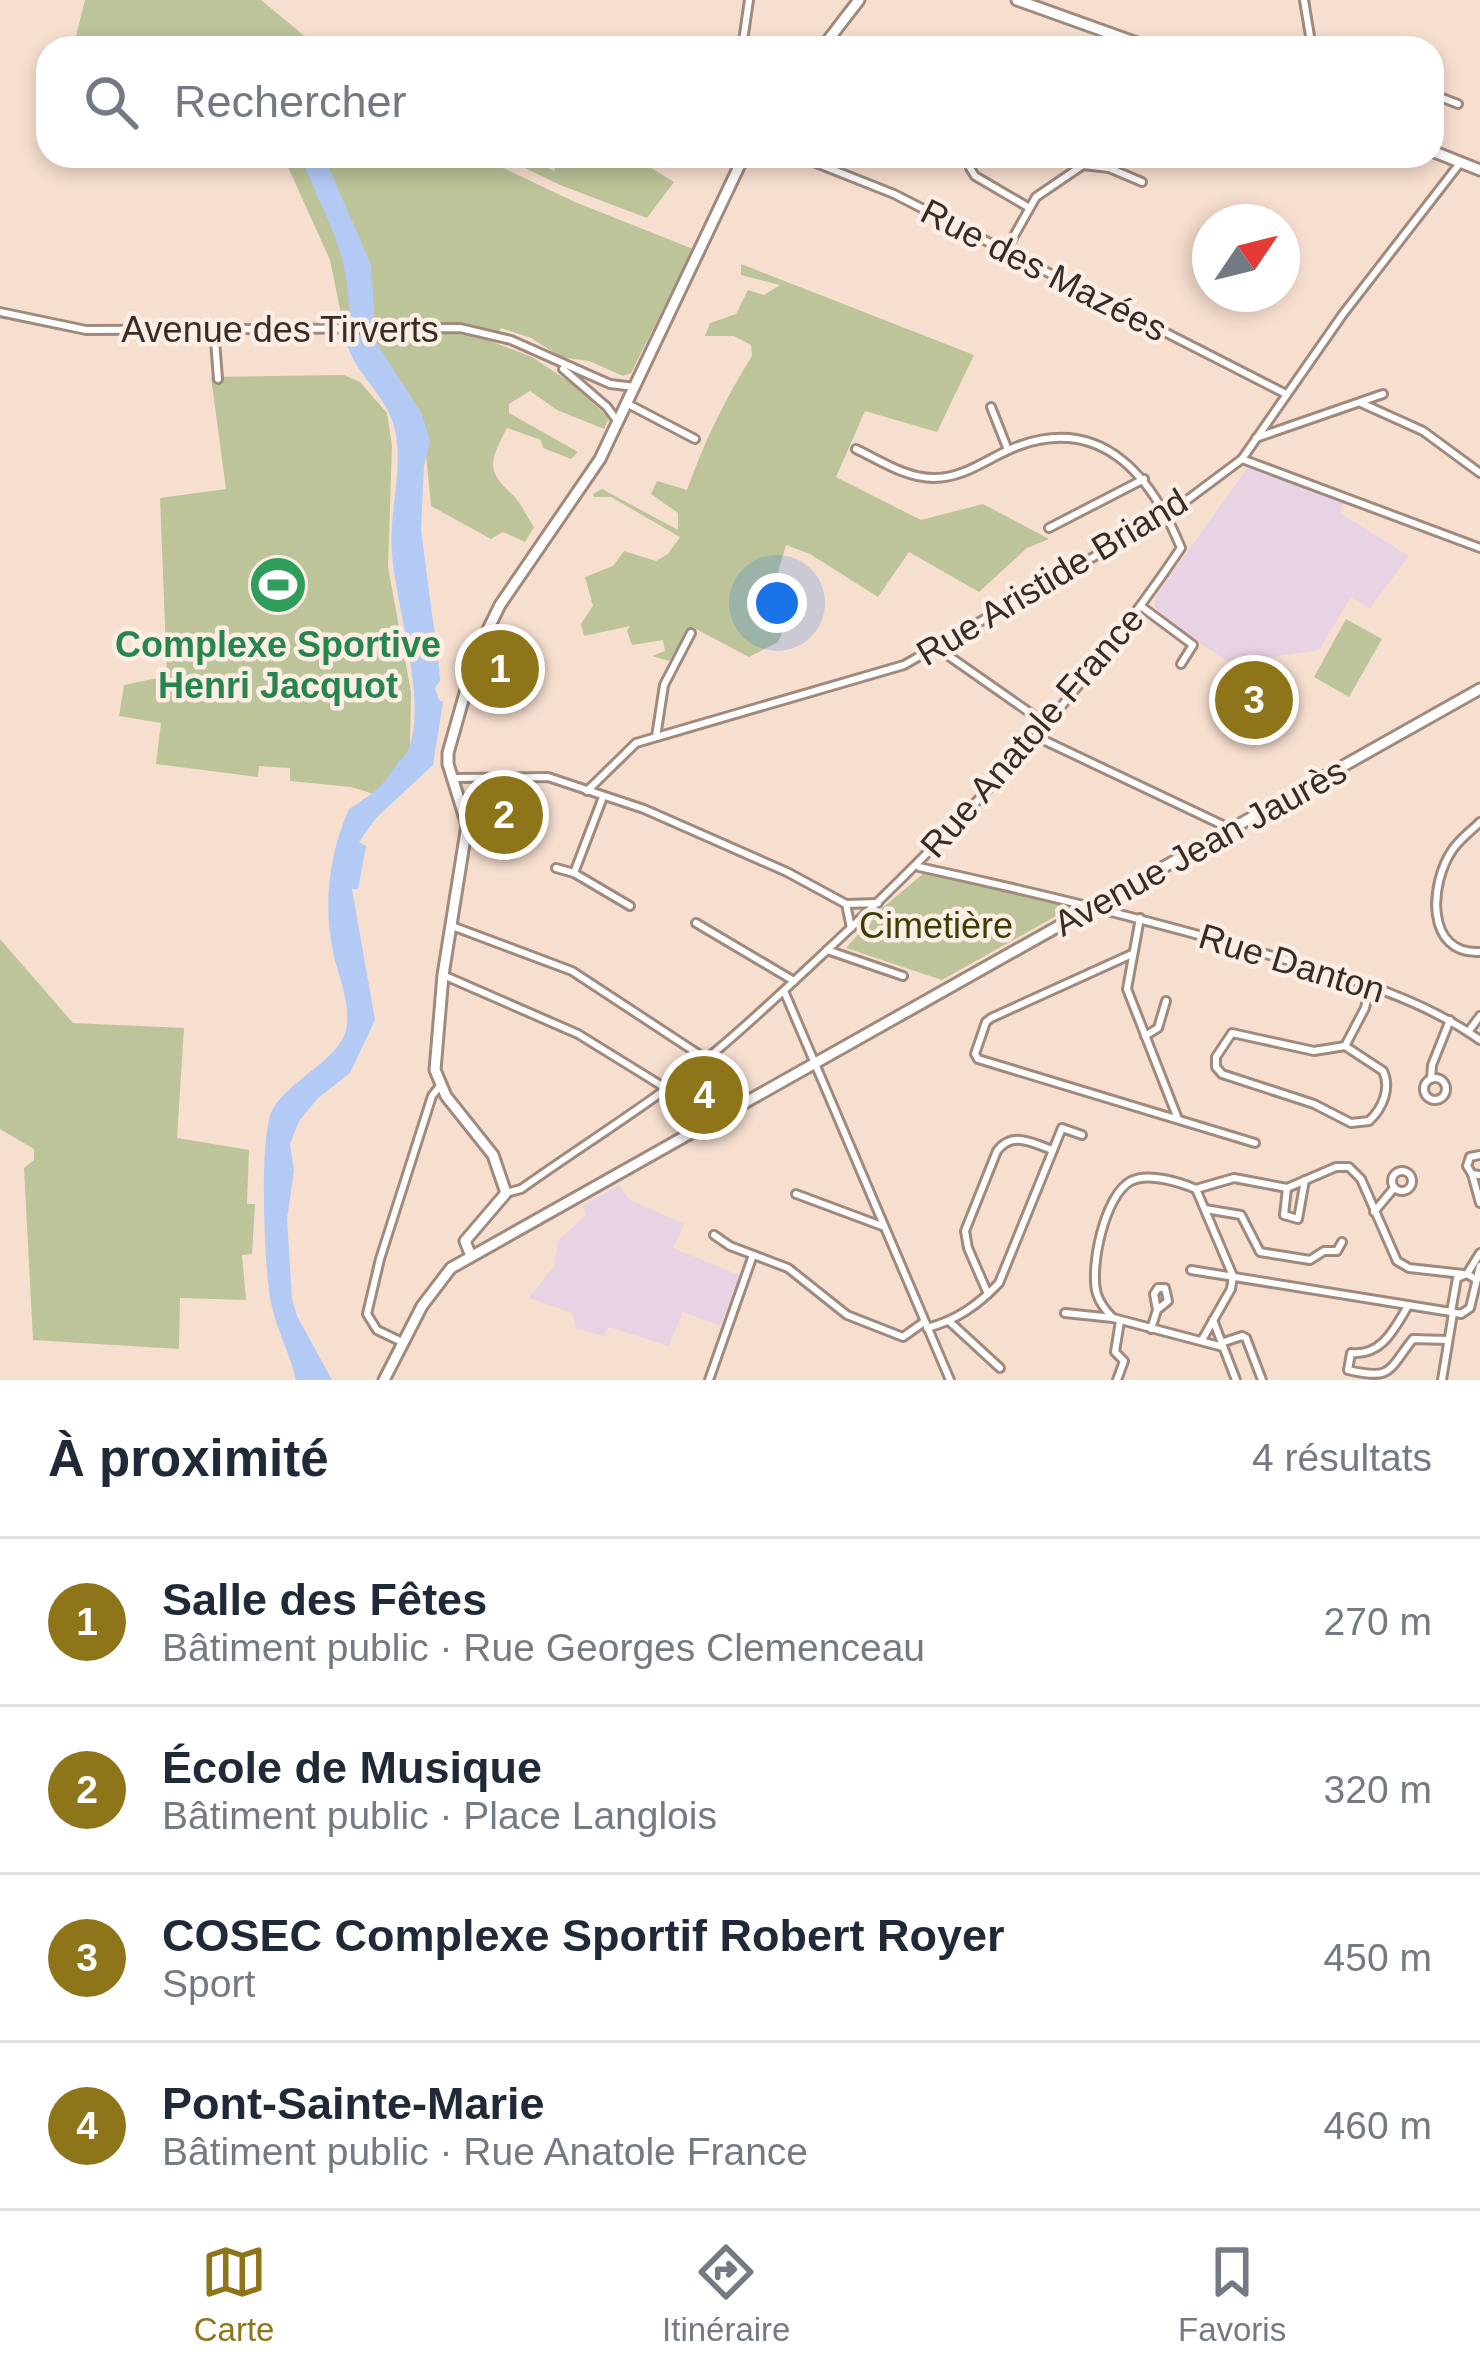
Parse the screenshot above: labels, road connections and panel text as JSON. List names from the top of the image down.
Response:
{
  "streets": {
    "main road": ["Avenue Jean Jaurès"],
    "street": [
      "Rue des Mazées",
      "Avenue des Tirverts",
      "Rue Aristide Briand",
      "Rue Anatole France",
      "Rue Danton"
    ]
  },
  "crossings": [
    ["Rue des Mazées", "Rue Aristide Briand"],
    ["Rue Aristide Briand", "Rue Anatole France"],
    ["Rue Anatole France", "Rue Danton"],
    ["Avenue Jean Jaurès", "Rue Danton"]
  ],
  "parks": ["Cimetière"],
  "places": {
    "sports": ["Complexe Sportive Henri Jacquot"]
  },
  "north": "top right",
  "page": {
    "search": "Rechercher",
    "pins": [
      "1",
      "3",
      "2",
      "4"
    ],
    "heading": ["À proximité", "4 résultats"],
    "list": [
      {
        "mark": "1",
        "name": "Salle des Fêtes",
        "note": "Bâtiment public · Rue Georges Clemenceau",
        "value": "270 m"
      },
      {
        "mark": "2",
        "name": "École de Musique",
        "note": "Bâtiment public · Place Langlois",
        "value": "320 m"
      },
      {
        "mark": "3",
        "name": "COSEC Complexe Sportif Robert Royer",
        "note": "Sport",
        "value": "450 m"
      },
      {
        "mark": "4",
        "name": "Pont-Sainte-Marie",
        "note": "Bâtiment public · Rue Anatole France",
        "value": "460 m"
      }
    ],
    "nav": ["Carte", "Itinéraire", "Favoris"]
  }
}
